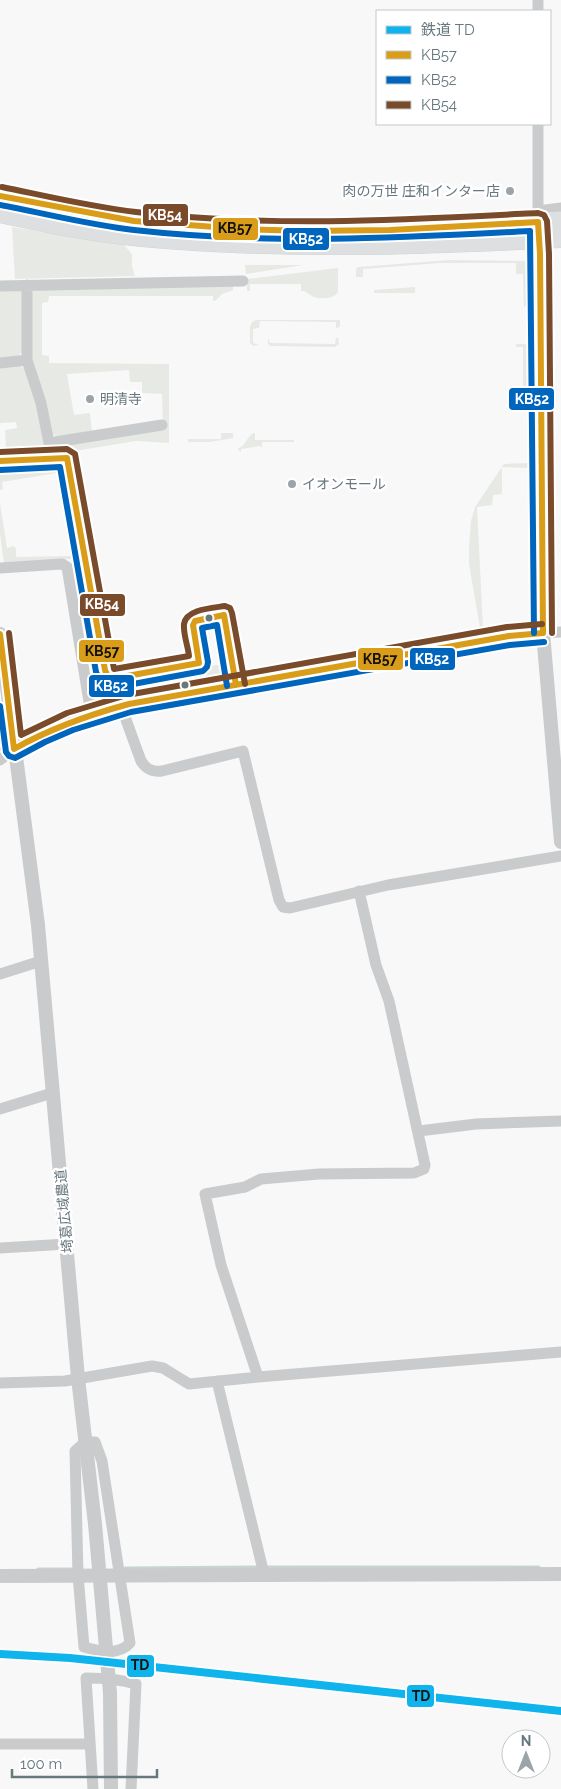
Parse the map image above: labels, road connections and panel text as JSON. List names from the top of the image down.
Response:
{
  "streets": {
    "street": ["埼葛広域農道"]
  },
  "places": ["肉の万世 庄和インター店", "明清寺", "イオンモール"],
  "lines": [
    "transit line KB54",
    "transit line KB57",
    "transit line KB52",
    "rail line TD"
  ],
  "legend": [
    "鉄道 TD",
    "KB57",
    "KB52",
    "KB54"
  ],
  "scale_bar": "100 m",
  "north": "top"
}
